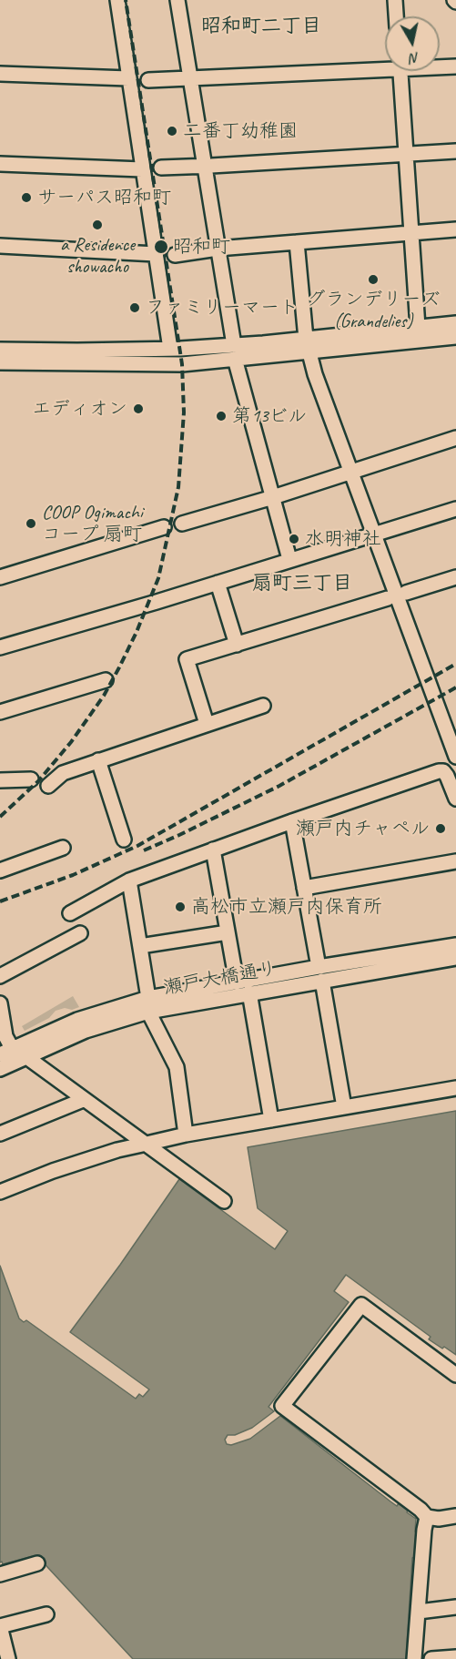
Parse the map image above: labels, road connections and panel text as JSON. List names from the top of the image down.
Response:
{
  "streets": {
    "street": ["瀬戸大橋通り"]
  },
  "districts": ["昭和町二丁目", "扇町三丁目"],
  "places": [
    "二番丁幼稚園",
    "サーパス昭和町",
    "a Residence showacho",
    "昭和町",
    "グランデリーズ (Grandelies)",
    "ファミリーマート",
    "エディオン",
    "第13ビル",
    "COOP Ogimachi コープ 扇町",
    "水明神社",
    "瀬戸内チャペル",
    "高松市立瀬戸内保育所"
  ],
  "north": "bottom"
}
